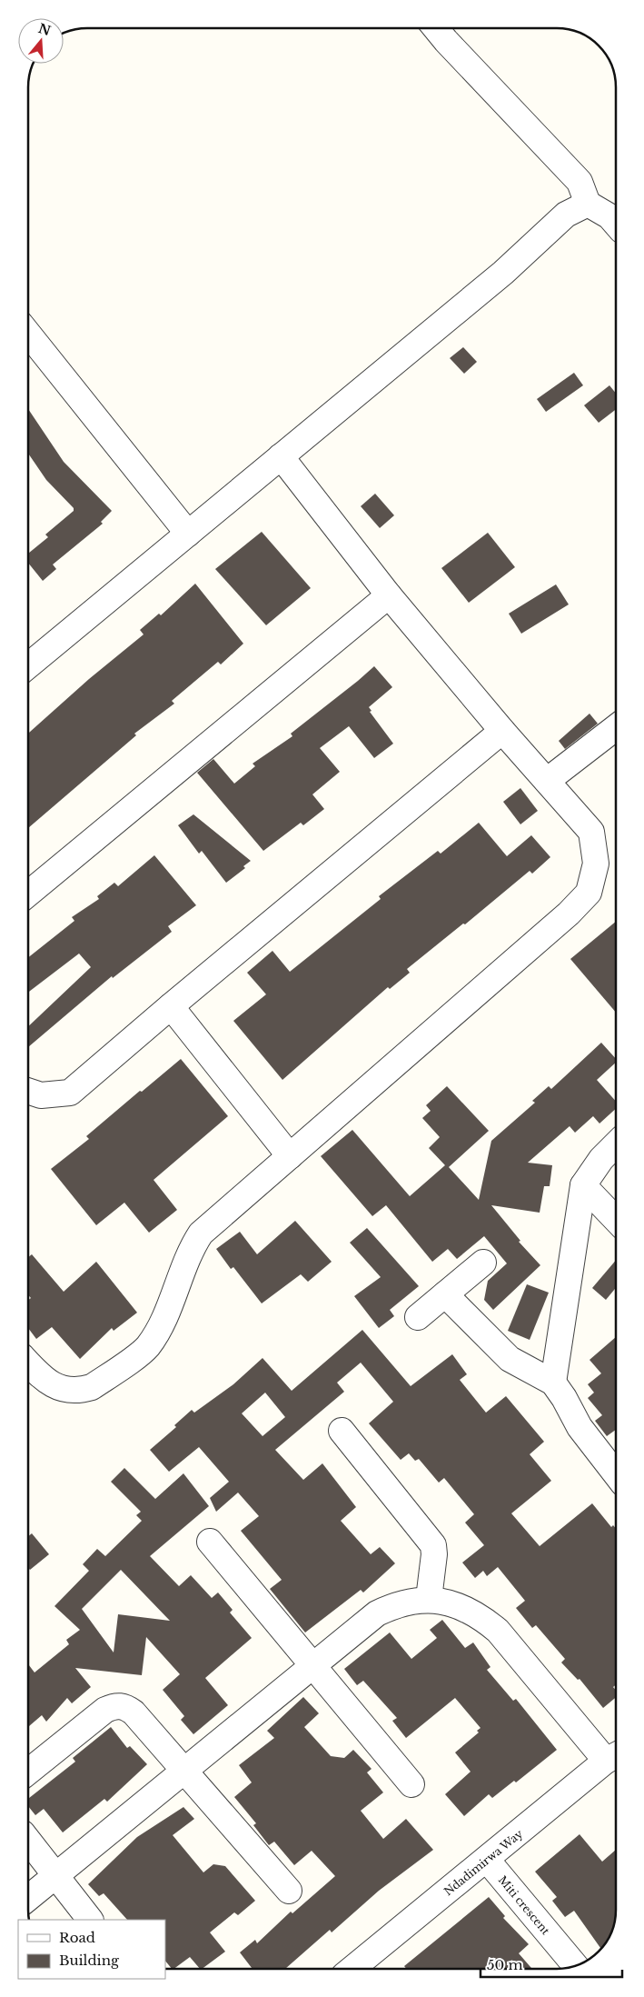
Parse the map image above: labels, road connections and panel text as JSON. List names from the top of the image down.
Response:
{
  "streets": {
    "street": ["Ndadimirwa Way", "Miti crescent"]
  },
  "crossings": [
    ["Ndadimirwa Way", "Miti crescent"]
  ],
  "legend": ["Road", "Building"],
  "scale_bar": "50 m",
  "north": "top"
}
